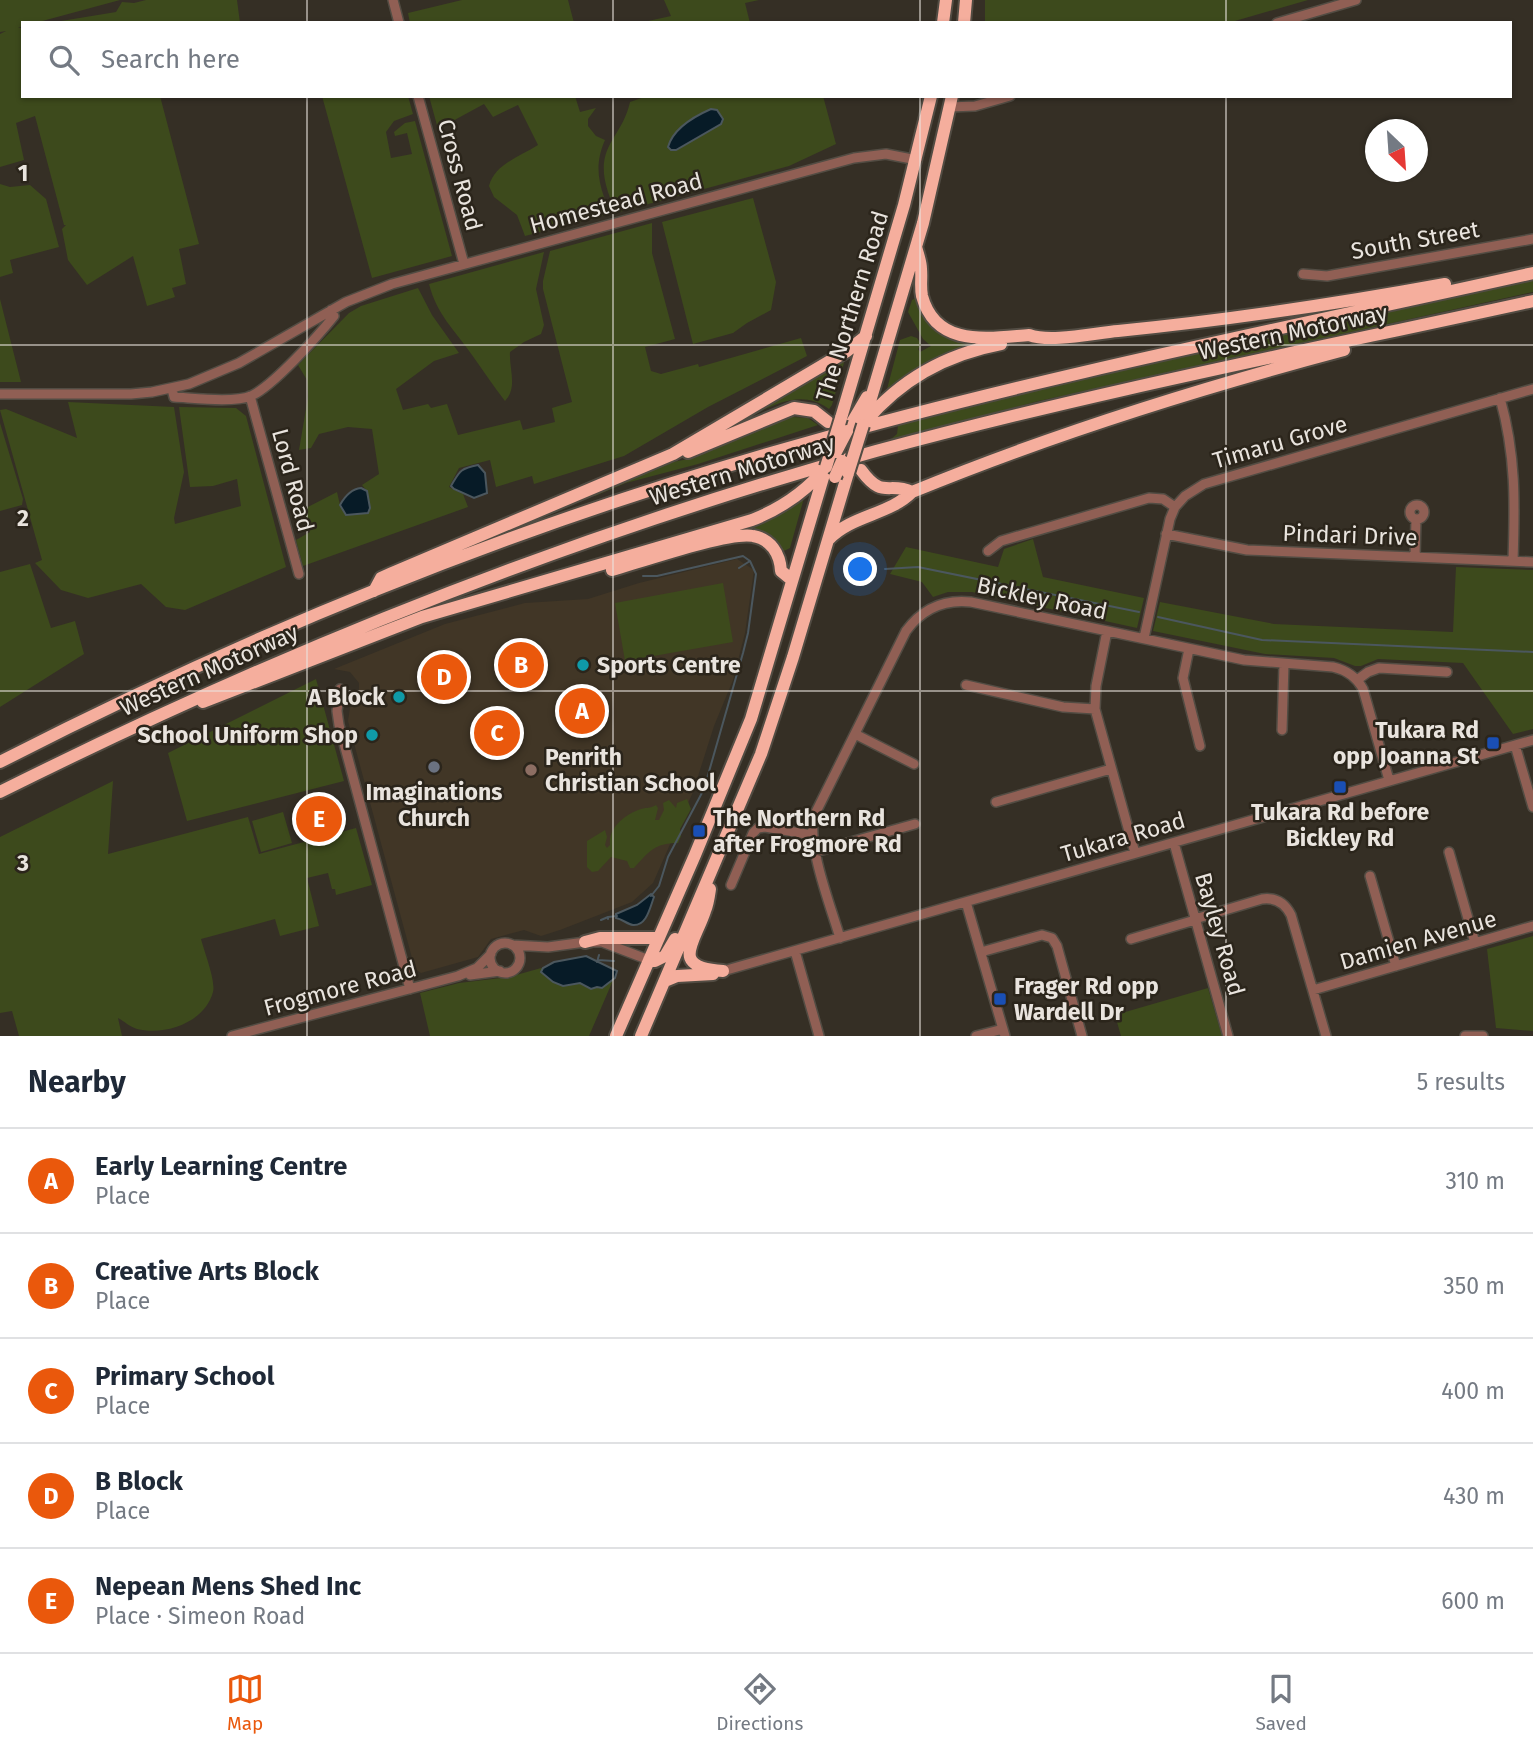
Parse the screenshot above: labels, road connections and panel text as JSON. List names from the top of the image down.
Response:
{
  "streets": {
    "highway": ["The Northern Road", "Western Motorway"],
    "street": [
      "Cross Road",
      "Homestead Road",
      "South Street",
      "Timaru Grove",
      "Lord Road",
      "Pindari Drive",
      "Bickley Road",
      "Tukara Road",
      "Bayley Road",
      "Damien Avenue",
      "Frogmore Road"
    ]
  },
  "crossings": [
    ["Cross Road", "Homestead Road"],
    ["Homestead Road", "The Northern Road"],
    ["Homestead Road", "Lord Road"],
    ["Bickley Road", "Tukara Road"],
    ["Tukara Road", "Bayley Road"]
  ],
  "places": {
    "other": [
      "Sports Centre",
      "A Block",
      "School Uniform Shop",
      "Imaginations Church",
      "Penrith Christian School"
    ],
    "transit": [
      "Tukara Rd opp Joanna St",
      "Tukara Rd before Bickley Rd",
      "The Northern Rd after Frogmore Rd",
      "Frager Rd opp Wardell Dr"
    ]
  },
  "north": "bottom right",
  "page": {
    "search": "Search here",
    "pins": [
      "B",
      "D",
      "A",
      "C",
      "E"
    ],
    "heading": ["Nearby", "5 results"],
    "list": [
      {
        "mark": "A",
        "name": "Early Learning Centre",
        "note": "Place",
        "value": "310 m"
      },
      {
        "mark": "B",
        "name": "Creative Arts Block",
        "note": "Place",
        "value": "350 m"
      },
      {
        "mark": "C",
        "name": "Primary School",
        "note": "Place",
        "value": "400 m"
      },
      {
        "mark": "D",
        "name": "B Block",
        "note": "Place",
        "value": "430 m"
      },
      {
        "mark": "E",
        "name": "Nepean Mens Shed Inc",
        "note": "Place · Simeon Road",
        "value": "600 m"
      }
    ],
    "nav": ["Map", "Directions", "Saved"]
  },
  "grid": {
    "rows": ["1", "2", "3"]
  }
}
